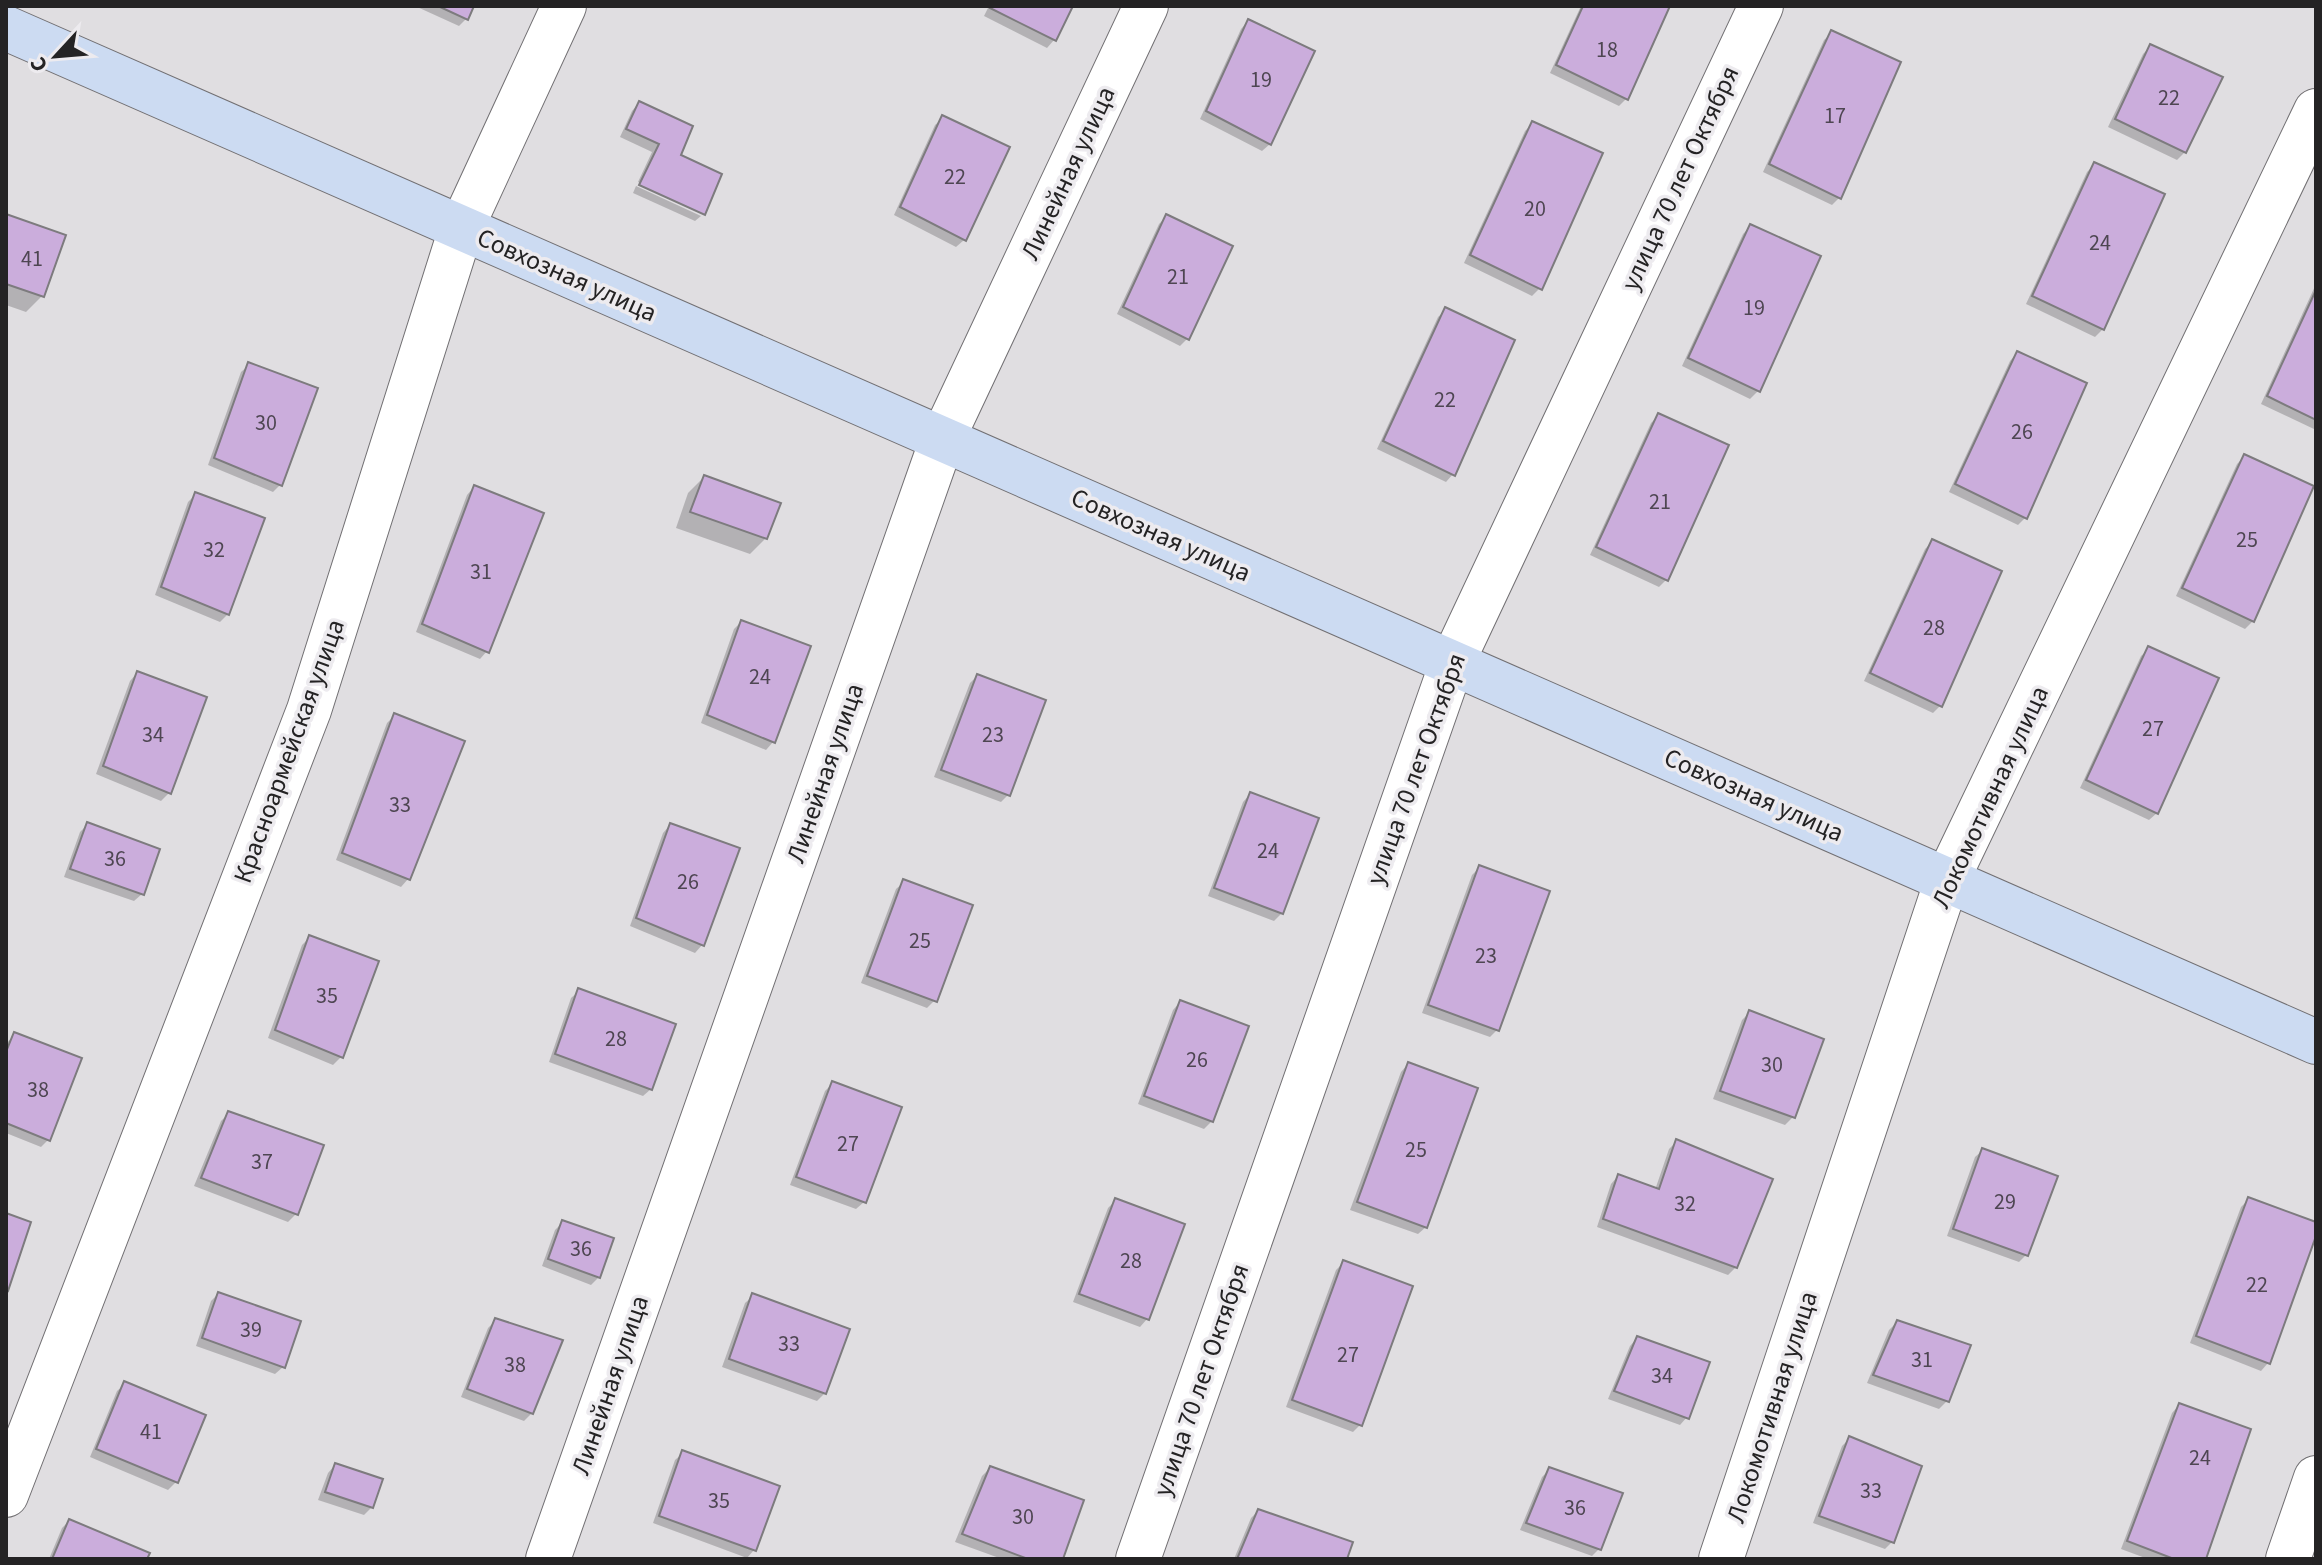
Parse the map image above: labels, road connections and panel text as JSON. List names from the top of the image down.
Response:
{
  "streets": {
    "street": [
      "Линейная улица",
      "улица 70 лет Октября",
      "Совхозная улица",
      "Красноармейская улица",
      "Локомотивная улица"
    ]
  },
  "crossings": [
    ["Линейная улица", "Совхозная улица"],
    ["улица 70 лет Октября", "Совхозная улица"],
    ["Совхозная улица", "Красноармейская улица"],
    ["Совхозная улица", "Локомотивная улица"]
  ],
  "house_numbers": [
    "18",
    "19",
    "22",
    "17",
    "22",
    "20",
    "24",
    "41",
    "21",
    "19",
    "22",
    "30",
    "26",
    "21",
    "25",
    "32",
    "31",
    "28",
    "24",
    "27",
    "34",
    "23",
    "33",
    "24",
    "36",
    "26",
    "25",
    "23",
    "35",
    "28",
    "26",
    "30",
    "38",
    "27",
    "25",
    "37",
    "29",
    "32",
    "36",
    "28",
    "22",
    "39",
    "33",
    "27",
    "31",
    "38",
    "34",
    "41",
    "24",
    "33",
    "35",
    "36",
    "30"
  ],
  "north": "bottom left"
}
